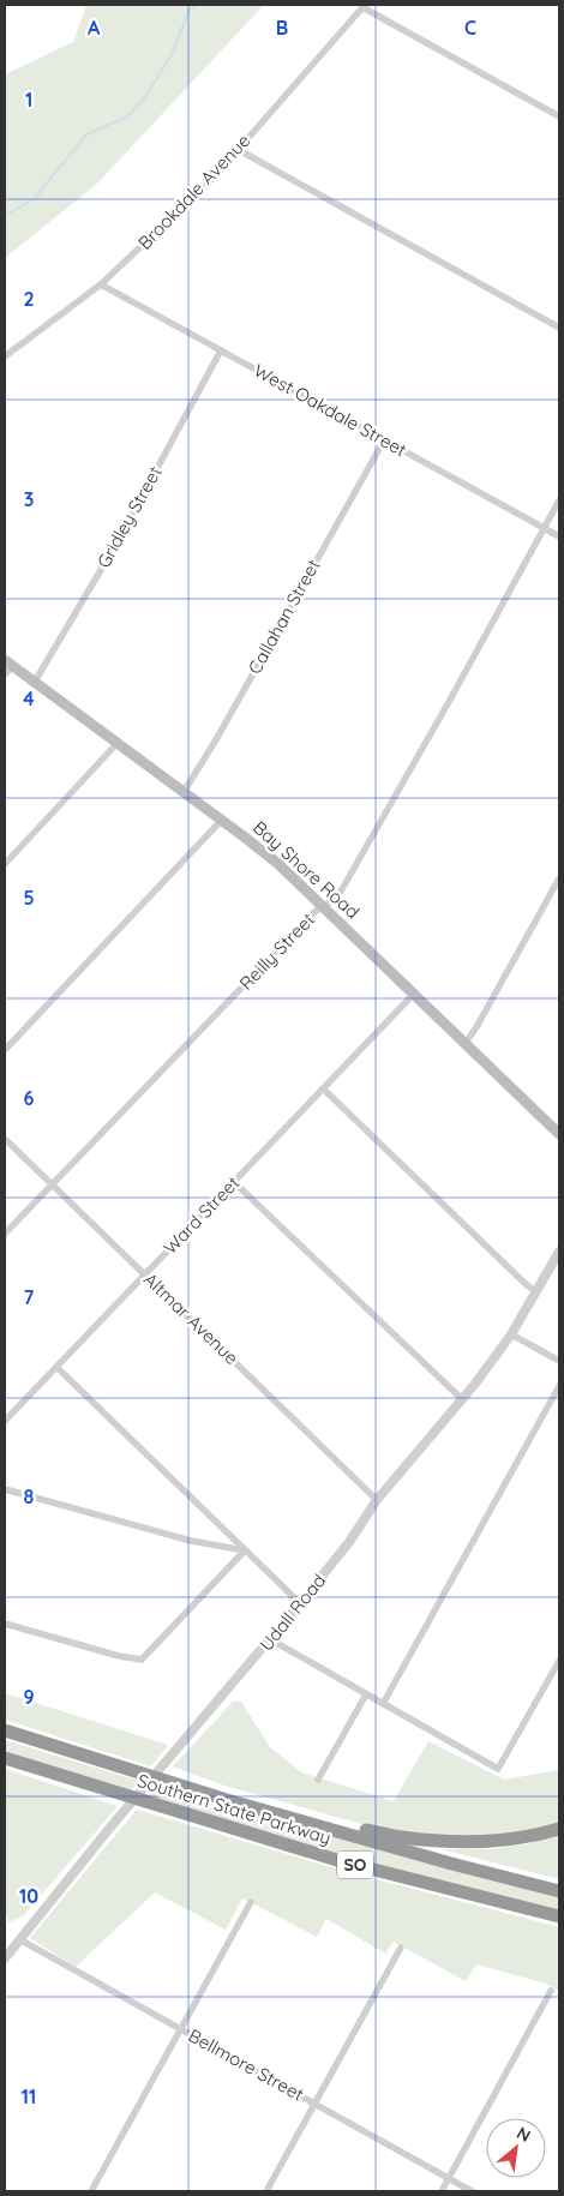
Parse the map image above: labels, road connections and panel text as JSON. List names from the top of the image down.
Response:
{
  "streets": {
    "highway": ["Southern State Parkway", "SO"],
    "main road": ["Bay Shore Road"],
    "street": [
      "Brookdale Avenue",
      "West Oakdale Street",
      "Gridley Street",
      "Callahan Street",
      "Reilly Street",
      "Ward Street",
      "Altmar Avenue",
      "Udall Road",
      "Bellmore Street"
    ]
  },
  "crossings": [
    ["Brookdale Avenue", "West Oakdale Street"],
    ["West Oakdale Street", "Gridley Street"],
    ["West Oakdale Street", "Callahan Street"],
    ["West Oakdale Street", "Reilly Street"],
    ["Gridley Street", "Bay Shore Road"],
    ["Callahan Street", "Bay Shore Road"],
    ["Bay Shore Road", "Reilly Street"],
    ["Bay Shore Road", "Ward Street"],
    ["Reilly Street", "Altmar Avenue"],
    ["Ward Street", "Altmar Avenue"],
    ["Altmar Avenue", "Udall Road"],
    ["Udall Road", "Bellmore Street"]
  ],
  "north": "top right",
  "grid": {
    "columns": ["A", "B", "C"],
    "rows": [
      "1",
      "2",
      "3",
      "4",
      "5",
      "6",
      "7",
      "8",
      "9",
      "10",
      "11"
    ]
  }
}
